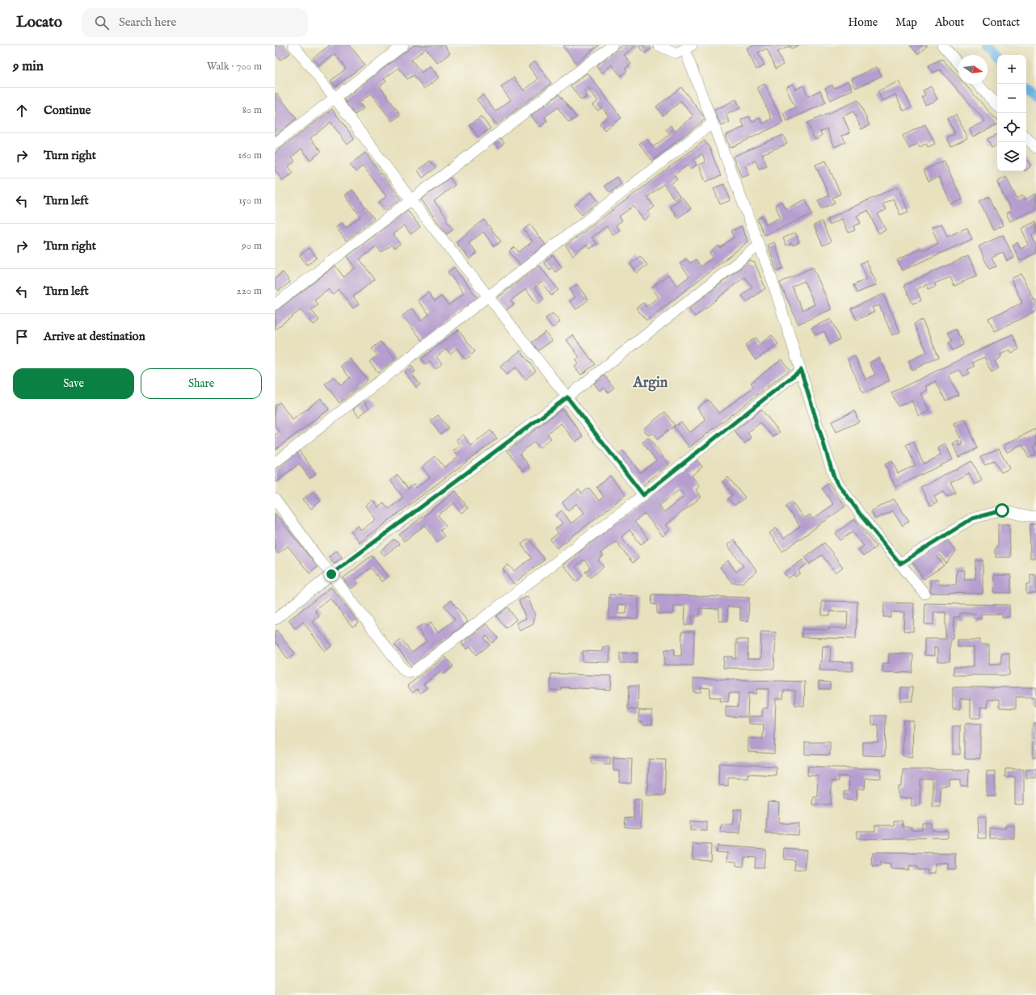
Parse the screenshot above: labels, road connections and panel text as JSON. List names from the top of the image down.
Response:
{
  "districts": ["Argin"],
  "north": "right",
  "page": {
    "header": "Locato",
    "search": "Search here",
    "nav": [
      "Home",
      "Map",
      "About",
      "Contact"
    ],
    "heading": ["9 min", "Walk · 700 m"],
    "map_buttons": ["+", "−"],
    "list": [
      ["Continue", "80 m"],
      ["Turn right", "160 m"],
      ["Turn left", "150 m"],
      ["Turn right", "90 m"],
      ["Turn left", "220 m"],
      "Arrive at destination"
    ],
    "buttons": ["Save", "Share"]
  }
}
